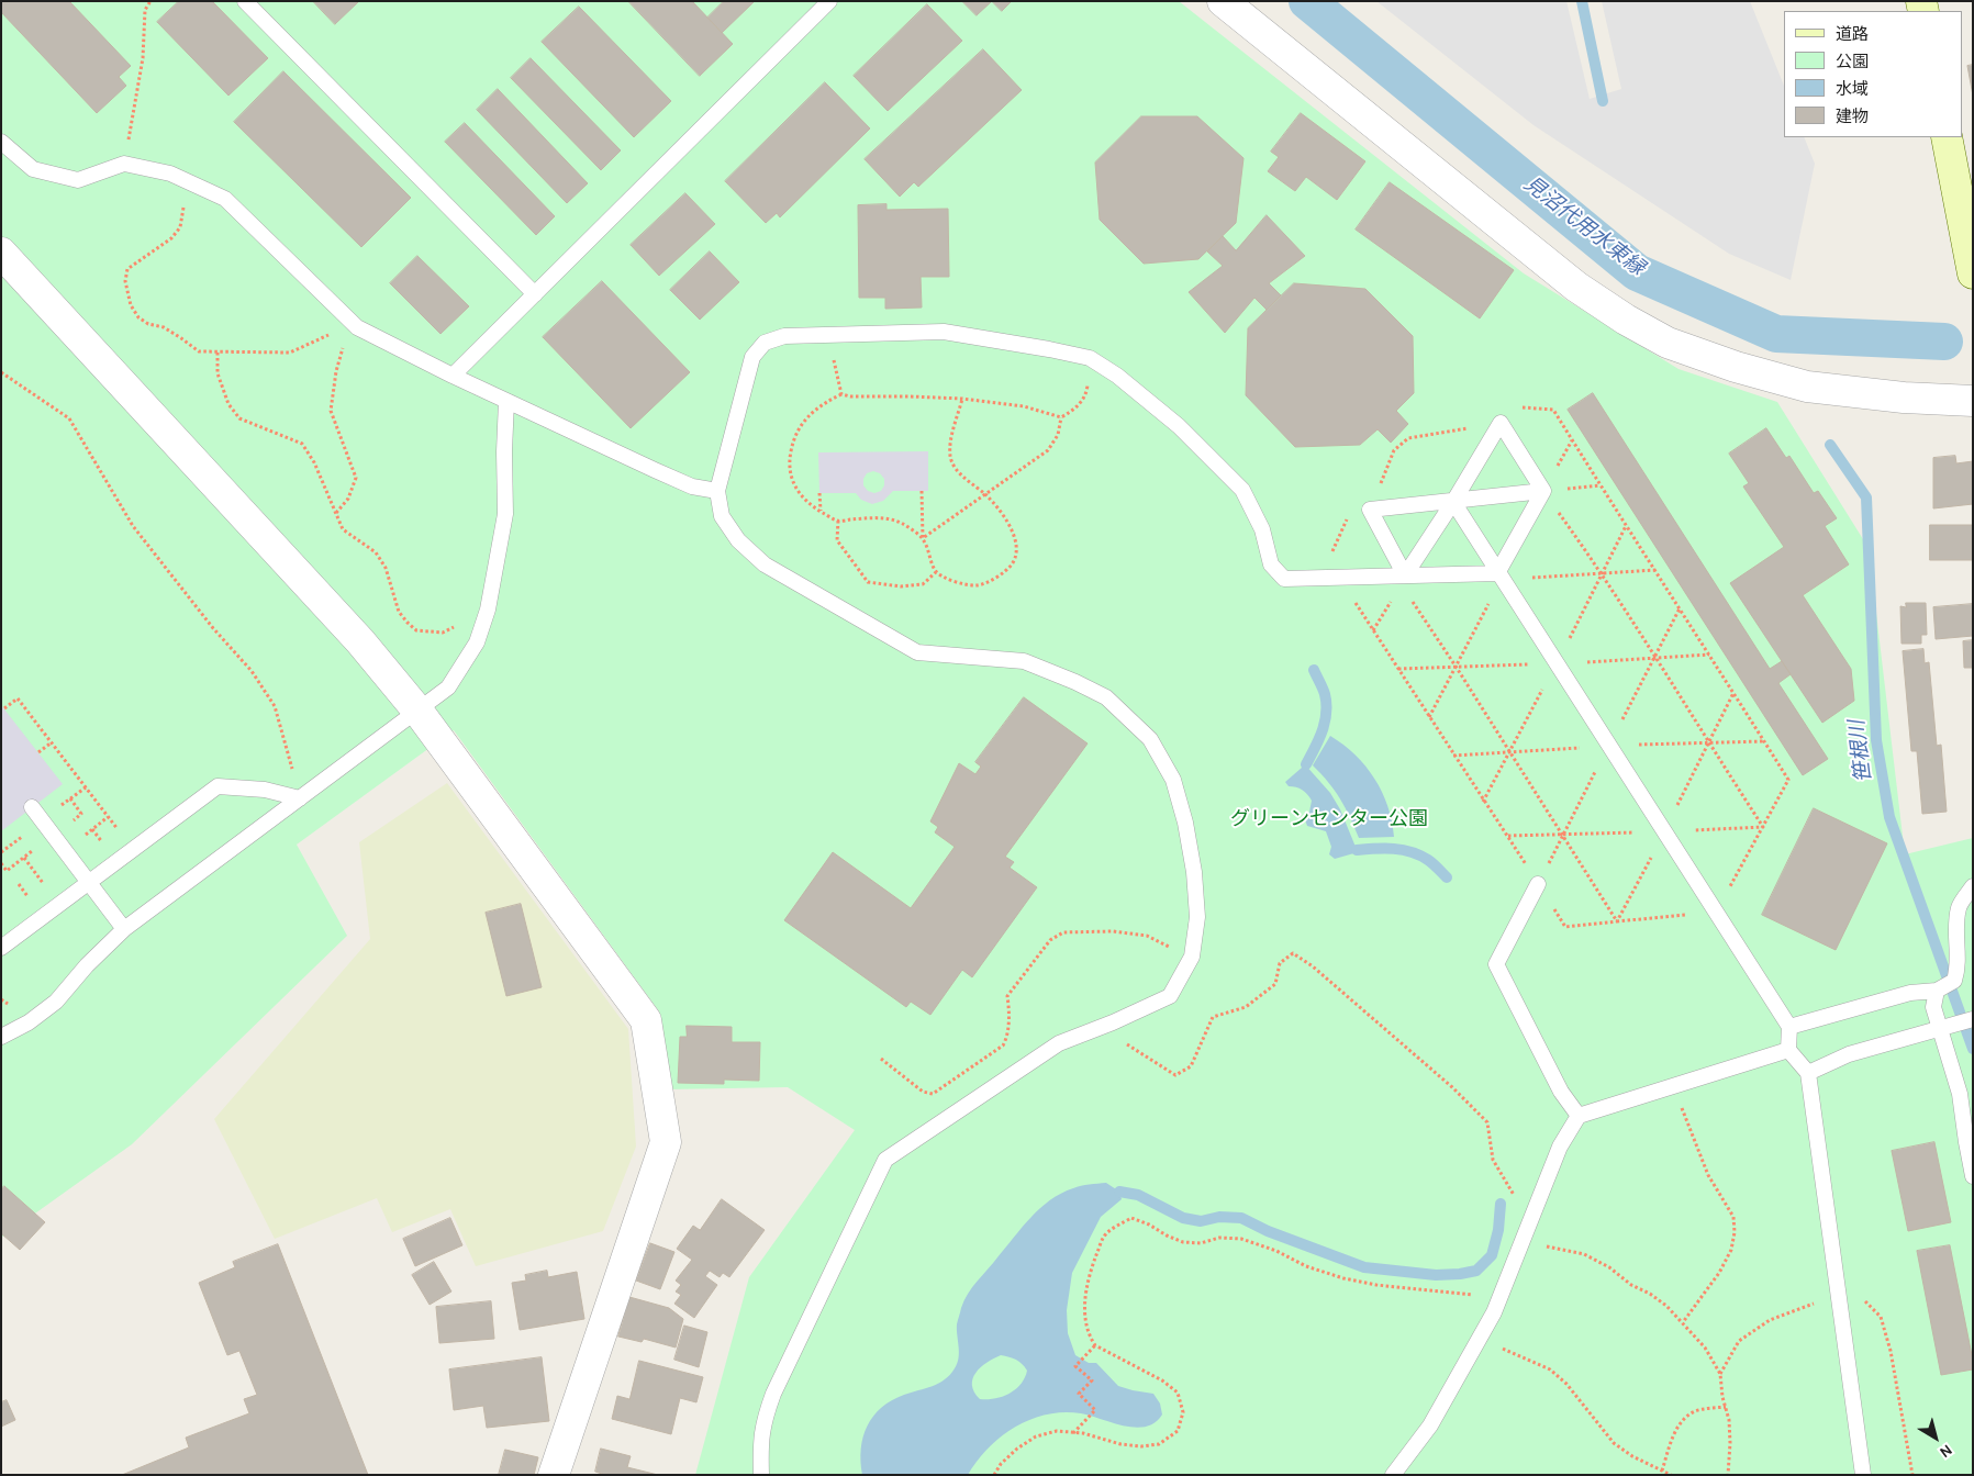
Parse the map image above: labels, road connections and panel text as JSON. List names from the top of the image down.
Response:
{
  "water": ["見沼代用水東縁", "笹根川"],
  "parks": ["グリーンセンター公園"],
  "legend": [
    "道路",
    "公園",
    "水域",
    "建物"
  ],
  "north": "bottom right"
}
